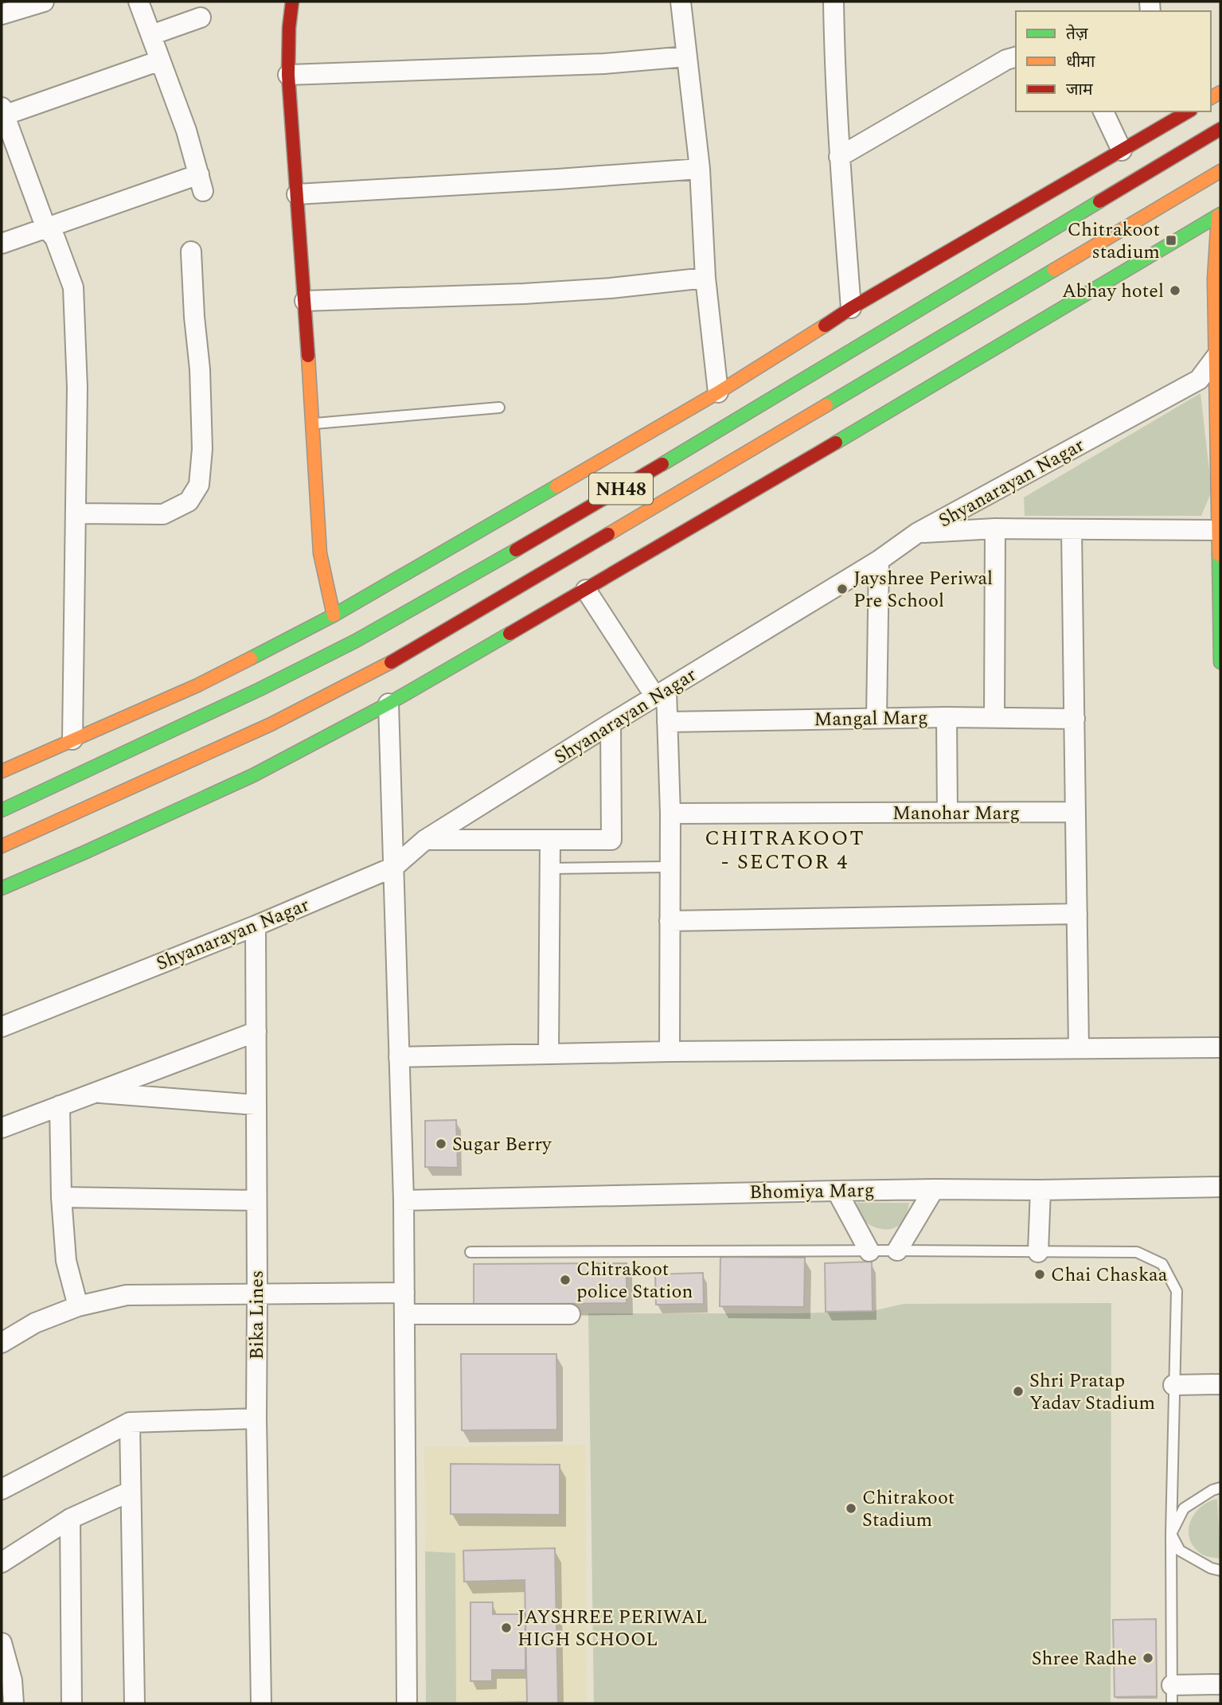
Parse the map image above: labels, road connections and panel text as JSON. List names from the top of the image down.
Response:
{
  "streets": {
    "main road": ["NH48"],
    "street": [
      "Shyanarayan Nagar",
      "Mangal Marg",
      "Manohar Marg",
      "Bhomiya Marg",
      "Bika Lines"
    ]
  },
  "crossings": [
    ["Shyanarayan Nagar", "Bika Lines"]
  ],
  "districts": ["CHITRAKOOT - SECTOR 4"],
  "places": {
    "transit": ["Chitrakoot stadium"],
    "other": [
      "Abhay hotel",
      "Jayshree Periwal Pre School",
      "Sugar Berry",
      "Chai Chaskaa",
      "Chitrakoot police Station",
      "Shri Pratap Yadav Stadium",
      "Chitrakoot Stadium",
      "JAYSHREE PERIWAL HIGH SCHOOL",
      "Shree Radhe"
    ]
  },
  "legend": ["तेज़", "धीमा", "जाम"]
}
